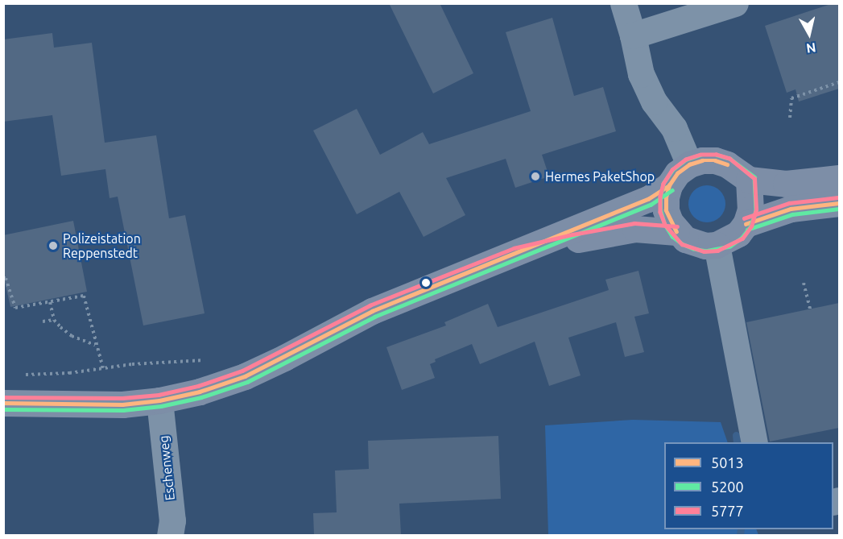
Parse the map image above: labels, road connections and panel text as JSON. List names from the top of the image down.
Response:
{
  "streets": {
    "street": ["Eschenweg"]
  },
  "places": ["Hermes PaketShop", "Polizeistation Reppenstedt"],
  "lines": ["transit line 5200", "transit line 5777", "transit line 5013"],
  "legend": ["5013", "5200", "5777"],
  "north": "bottom"
}
